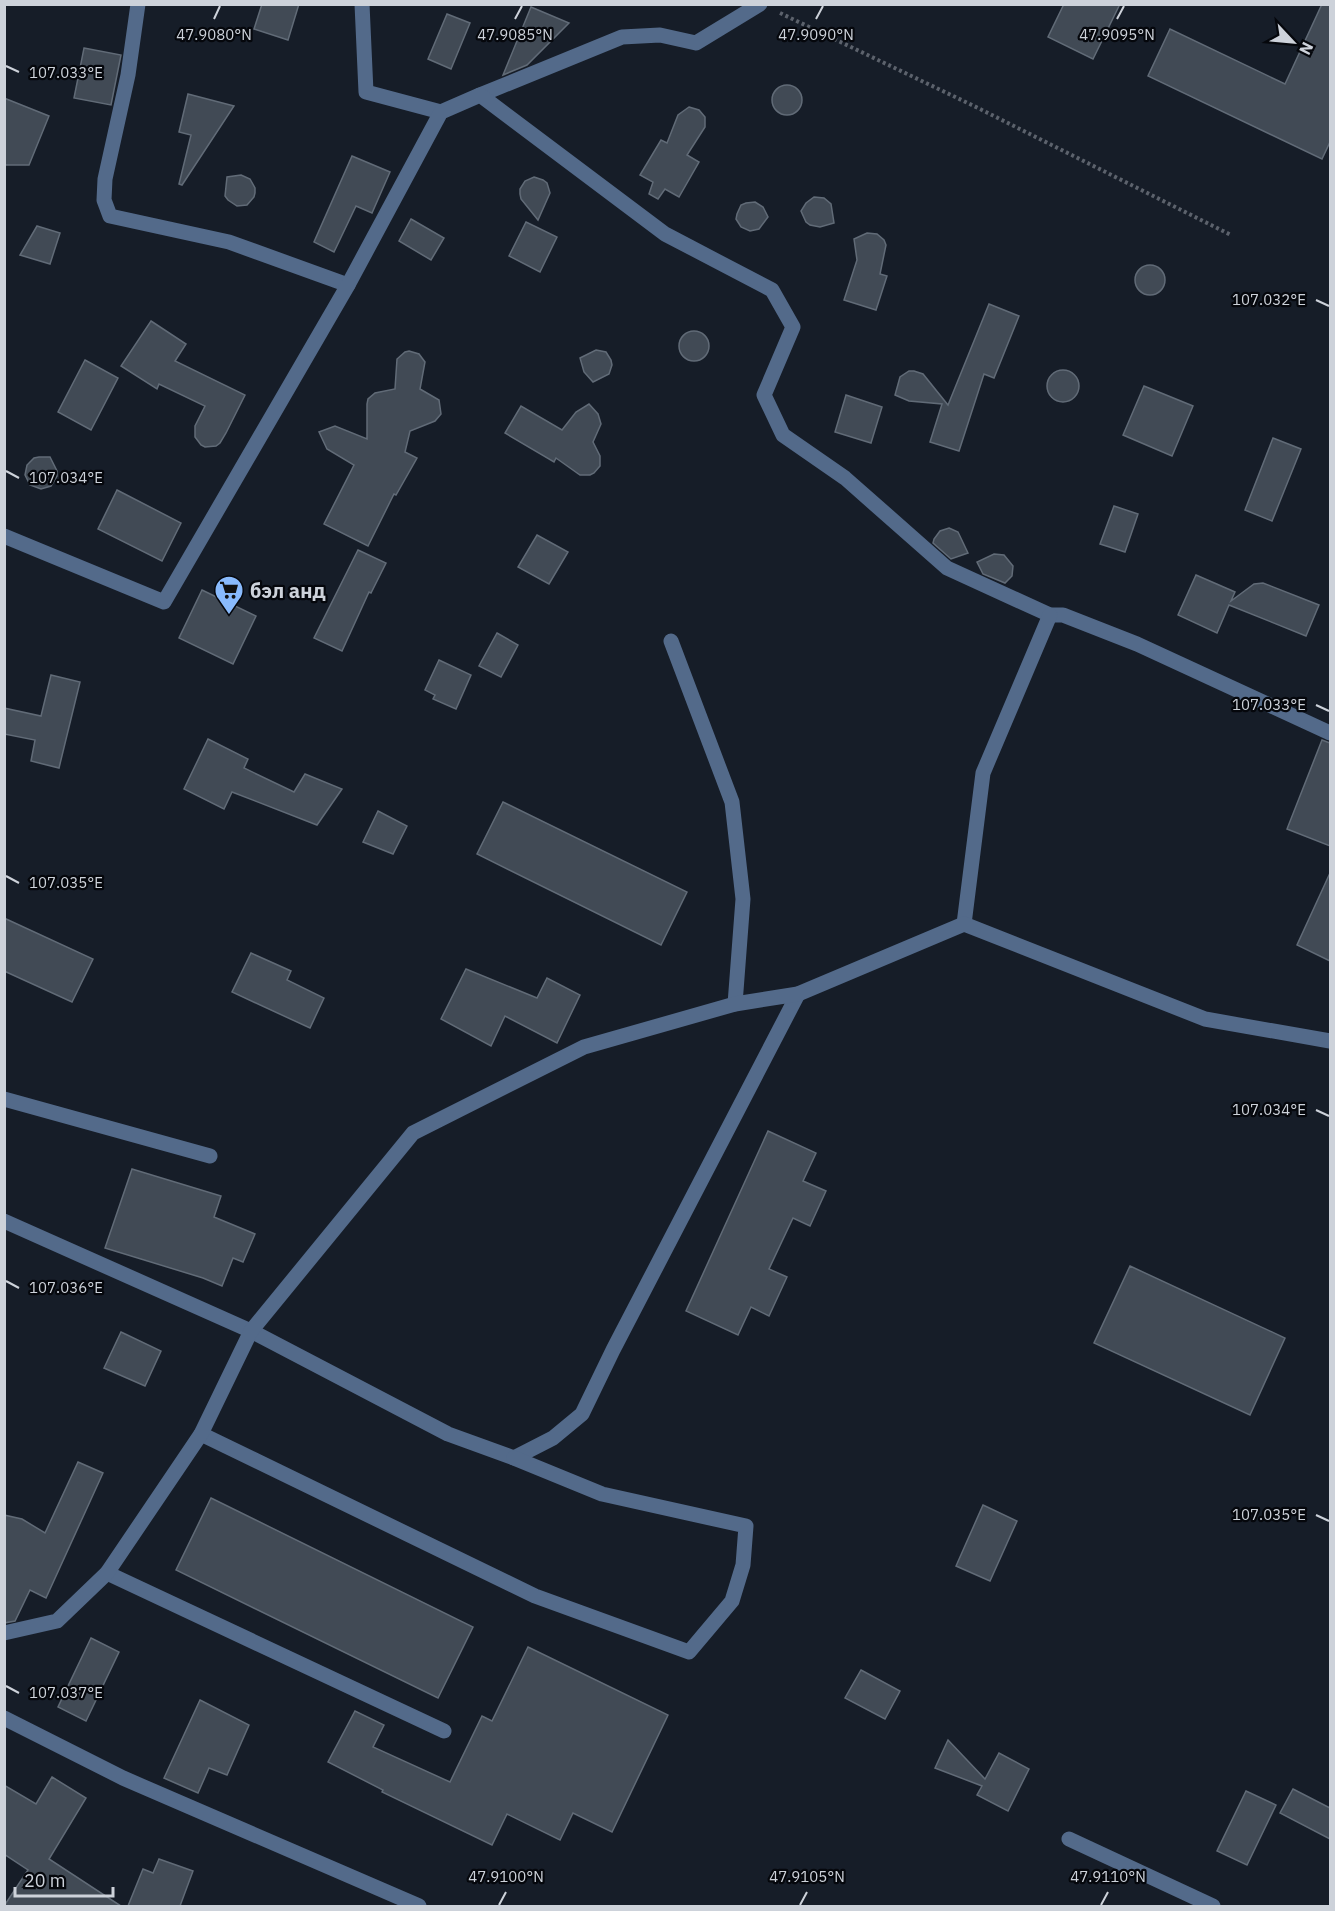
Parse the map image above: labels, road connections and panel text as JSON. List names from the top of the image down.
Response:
{
  "places": {
    "supermarket": ["бэл анд"]
  },
  "scale_bar": "20 m",
  "north": "bottom right",
  "coordinates": [
    "47.9080°N",
    "47.9085°N",
    "47.9090°N",
    "47.9095°N",
    "107.033°E",
    "107.032°E",
    "107.034°E",
    "107.035°E",
    "107.036°E",
    "107.037°E",
    "47.9100°N",
    "47.9105°N",
    "47.9110°N"
  ]
}
